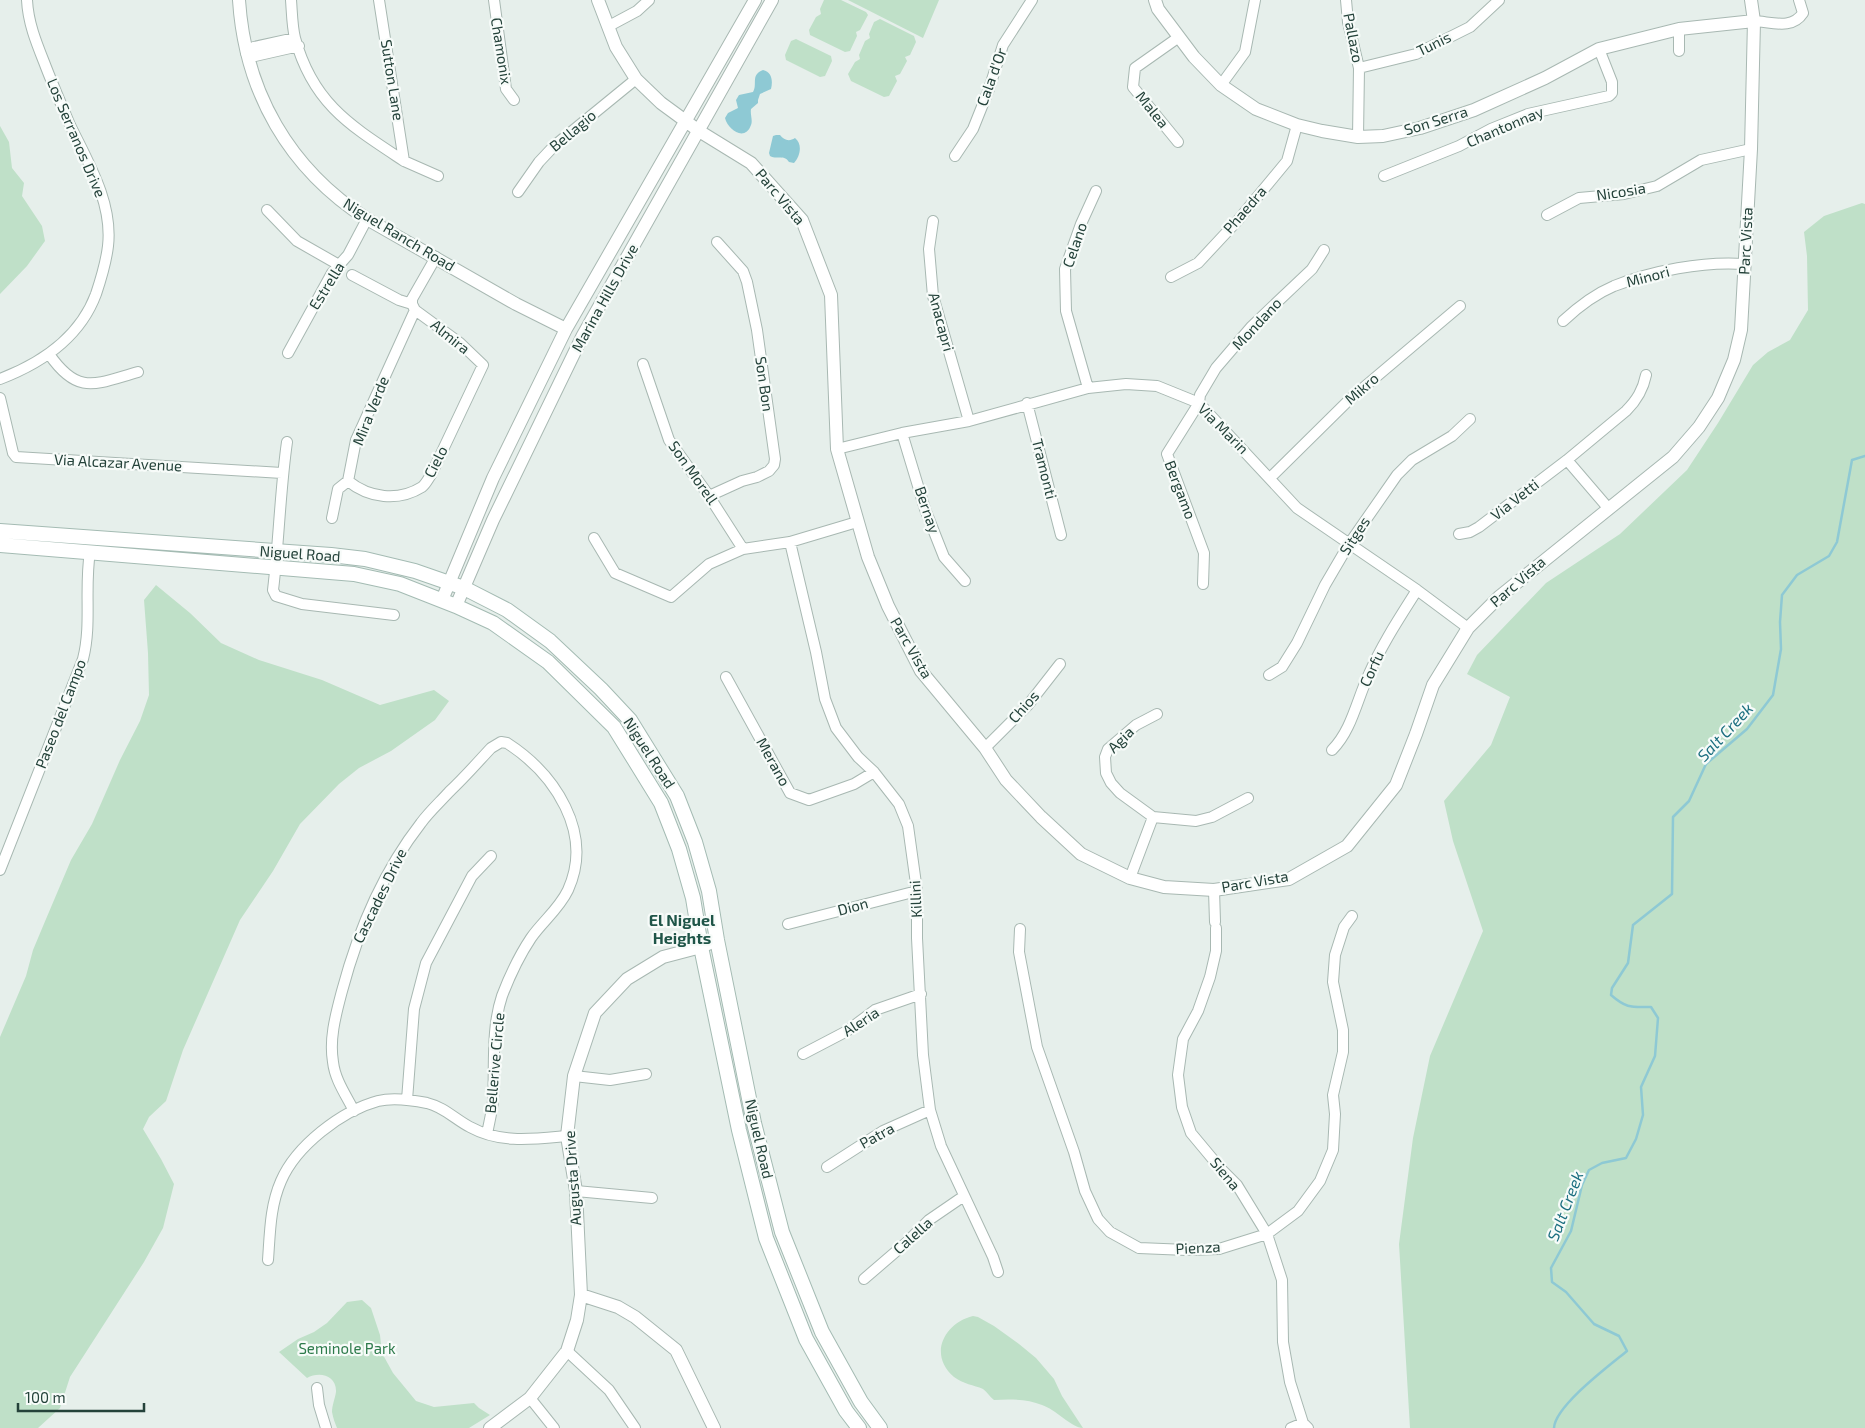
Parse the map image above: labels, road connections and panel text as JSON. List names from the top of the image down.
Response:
{
  "streets": {
    "main road": ["Niguel Road"],
    "street": [
      "Pallazo",
      "Tunis",
      "Chamonix",
      "Cala d'Or",
      "Sutton Lane",
      "Malea",
      "Son Serra",
      "Chantonnay",
      "Bellagio",
      "Los Serranos Drive",
      "Nicosia",
      "Parc Vista",
      "Phaedra",
      "Niguel Ranch Road",
      "Celano",
      "Minori",
      "Estrella",
      "Marina Hills Drive",
      "Anacapri",
      "Mondano",
      "Almira",
      "Son Bon",
      "Mikro",
      "Mira Verde",
      "Via Marin",
      "Cielo",
      "Via Alcazar Avenue",
      "Tramonti",
      "Son Morell",
      "Bergamo",
      "Via Vetti",
      "Bernay",
      "Sitges",
      "Corfu",
      "Chios",
      "Paseo del Campo",
      "Agia",
      "Merano",
      "Cascades Drive",
      "Killini",
      "Dion",
      "Aleria",
      "Bellerive Circle",
      "Patra",
      "Siena",
      "Augusta Drive",
      "Calella",
      "Pienza"
    ]
  },
  "crossings": [
    ["Pallazo", "Tunis"],
    ["Pallazo", "Son Serra"],
    ["Malea", "Son Serra"],
    ["Son Serra", "Chantonnay"],
    ["Son Serra", "Parc Vista"],
    ["Son Serra", "Phaedra"],
    ["Bellagio", "Parc Vista"],
    ["Nicosia", "Parc Vista"],
    ["Parc Vista", "Minori"],
    ["Parc Vista", "Marina Hills Drive"],
    ["Parc Vista", "Via Marin"],
    ["Parc Vista", "Chios"],
    ["Parc Vista", "Siena"],
    ["Niguel Ranch Road", "Estrella"],
    ["Niguel Ranch Road", "Marina Hills Drive"],
    ["Niguel Ranch Road", "Mira Verde"],
    ["Celano", "Via Marin"],
    ["Marina Hills Drive", "Niguel Road"],
    ["Anacapri", "Via Marin"],
    ["Mondano", "Via Marin"],
    ["Mondano", "Bergamo"],
    ["Almira", "Mira Verde"],
    ["Almira", "Cielo"],
    ["Son Bon", "Son Morell"],
    ["Mikro", "Via Marin"],
    ["Mira Verde", "Cielo"],
    ["Via Marin", "Tramonti"],
    ["Via Marin", "Bergamo"],
    ["Via Marin", "Bernay"],
    ["Via Marin", "Sitges"],
    ["Via Marin", "Corfu"],
    ["Niguel Road", "Paseo del Campo"],
    ["Niguel Road", "Augusta Drive"],
    ["Merano", "Killini"],
    ["Cascades Drive", "Bellerive Circle"],
    ["Killini", "Dion"],
    ["Killini", "Aleria"],
    ["Killini", "Patra"],
    ["Killini", "Calella"],
    ["Siena", "Pienza"]
  ],
  "districts": ["El Niguel Heights"],
  "water": ["Salt Creek"],
  "parks": ["Seminole Park"],
  "scale_bar": "100 m"
}
